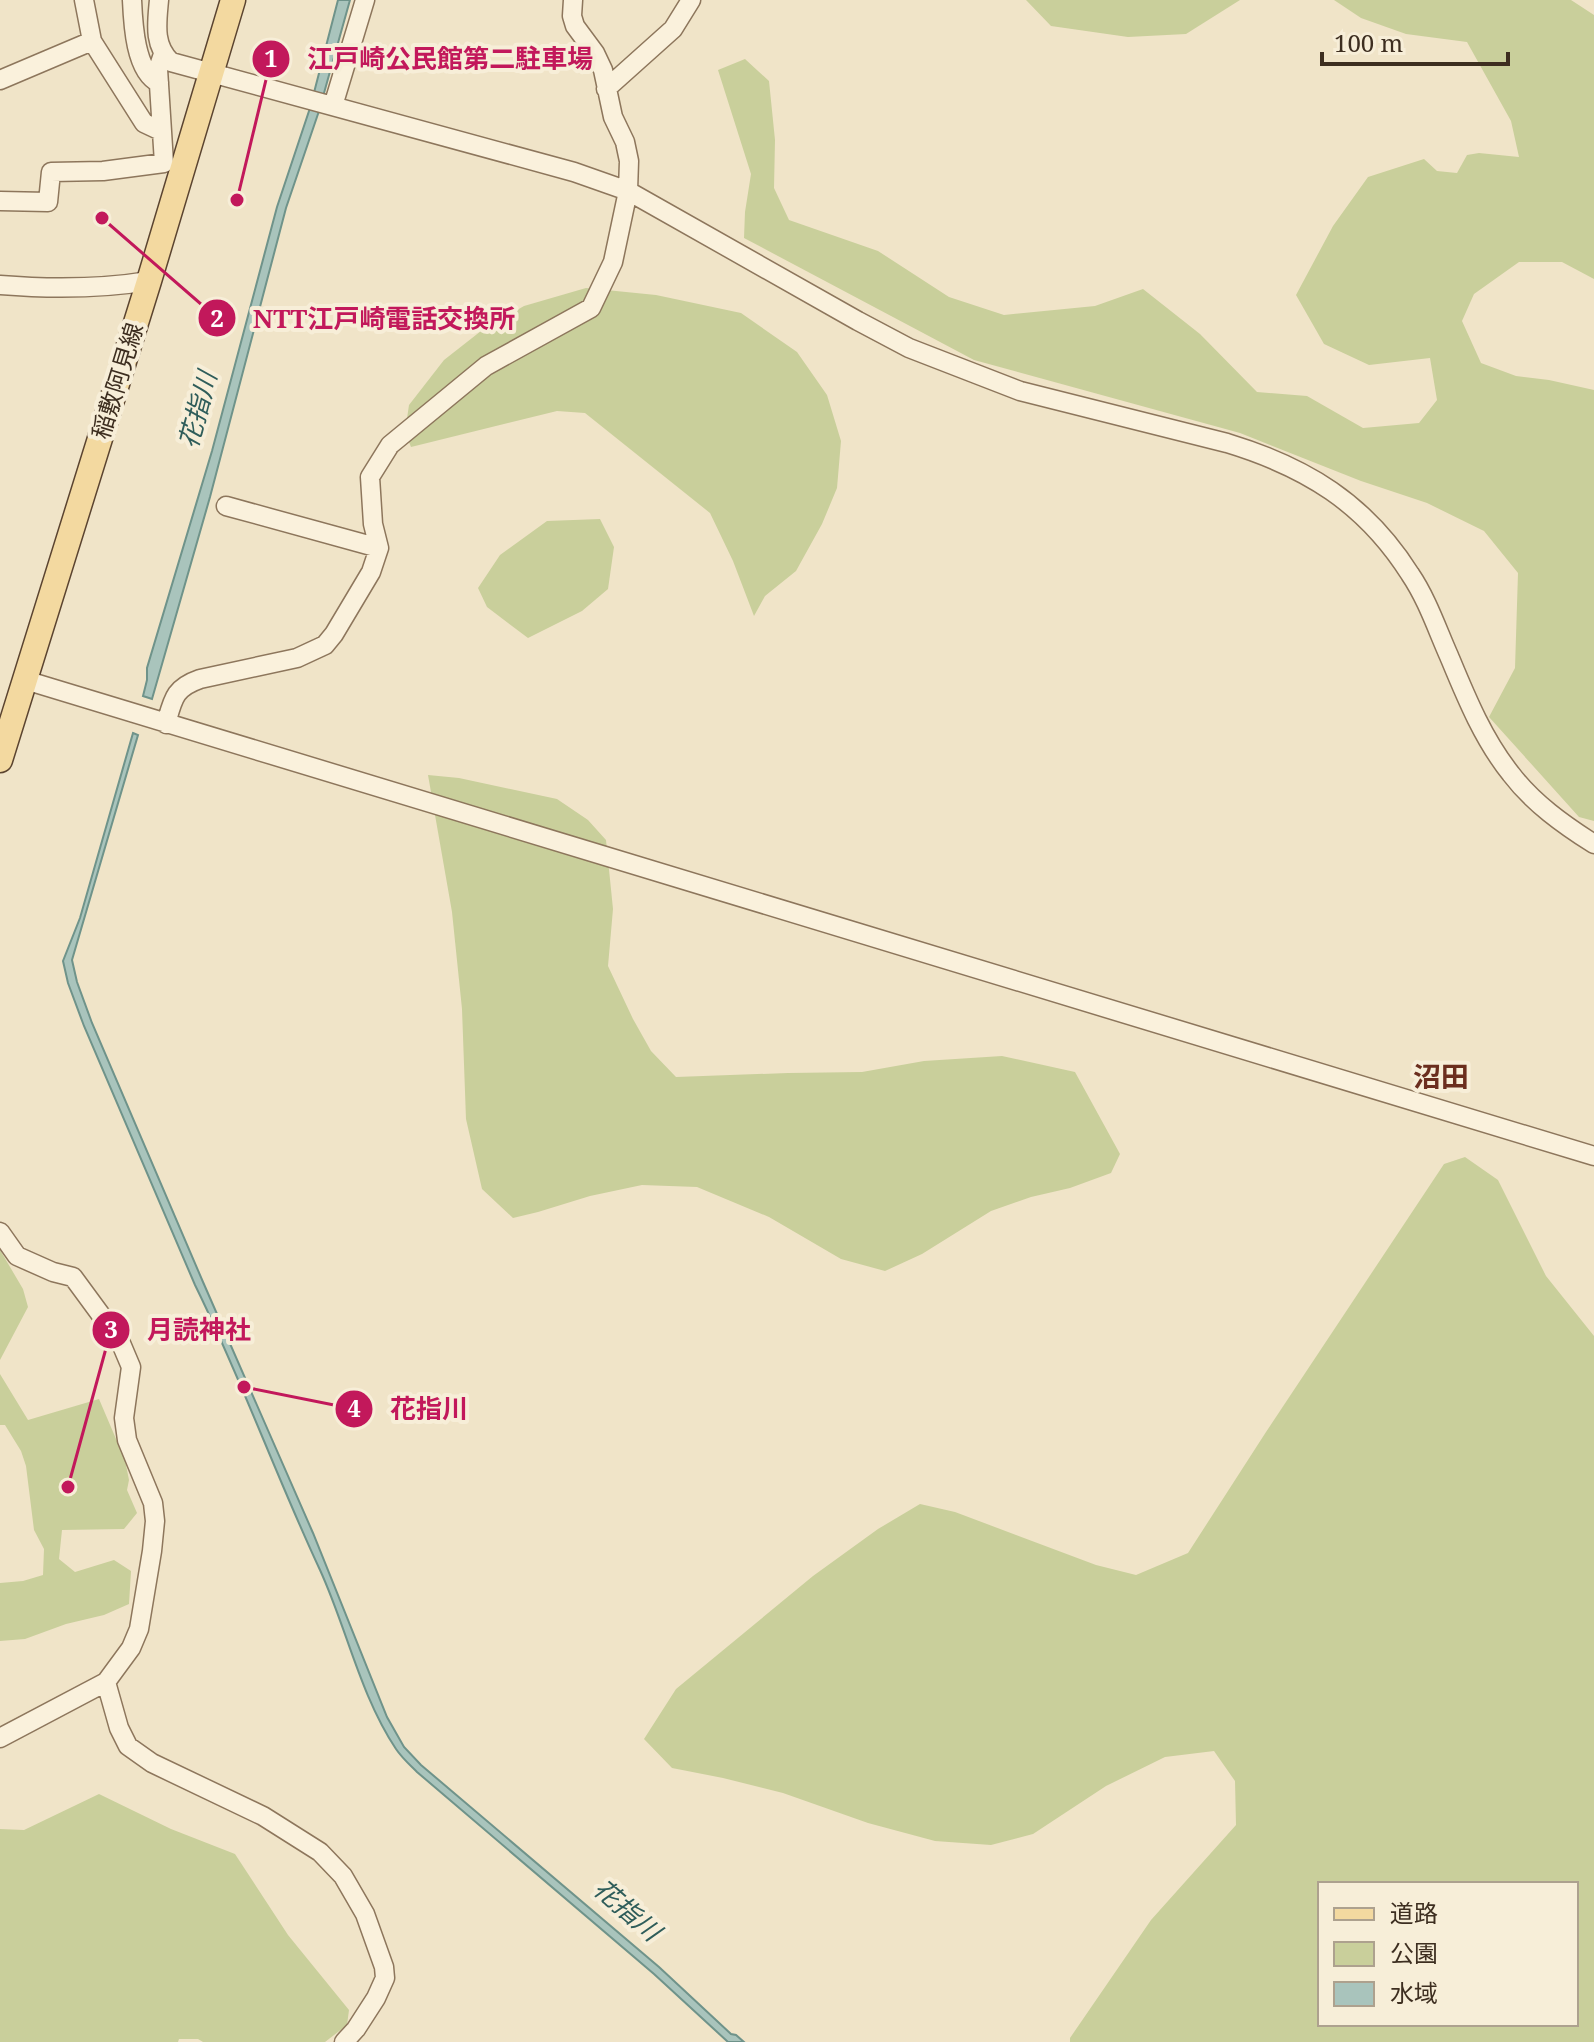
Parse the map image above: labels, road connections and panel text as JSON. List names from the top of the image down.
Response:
{
  "streets": {
    "main road": ["稲敷阿見線"]
  },
  "districts": ["沼田"],
  "water": ["花指川"],
  "places": [
    "江戸崎公民館第二駐車場",
    "NTT江戸崎電話交換所",
    "花指川",
    "月読神社"
  ],
  "legend": ["道路", "公園", "水域"],
  "scale_bar": "100 m"
}
